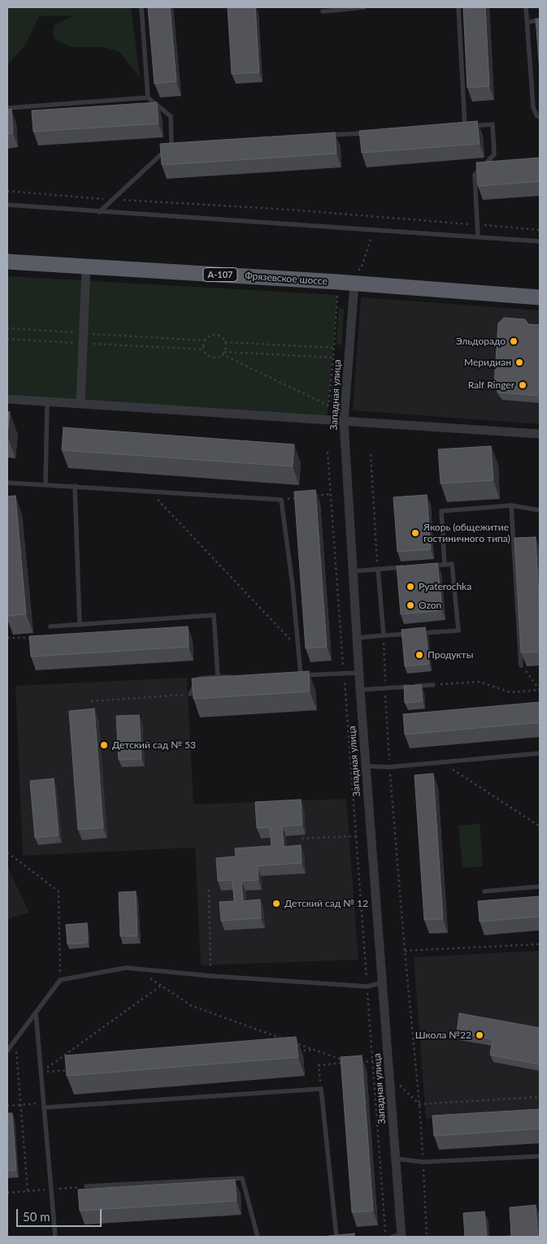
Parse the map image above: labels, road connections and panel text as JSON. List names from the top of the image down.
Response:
{
  "streets": {
    "highway": ["А-107", "Фрязевское шоссе"],
    "street": ["Западная улица"]
  },
  "crossings": [
    ["Фрязевское шоссе", "Западная улица"]
  ],
  "places": [
    "Эльдорадо",
    "Меридиан",
    "Ralf Ringer",
    "Якорь (общежитие гостиничного типа)",
    "Pyaterochka",
    "Ozon",
    "Продукты",
    "Детский сад № 53",
    "Детский сад № 12",
    "Школа №22"
  ],
  "scale_bar": "50 m"
}
